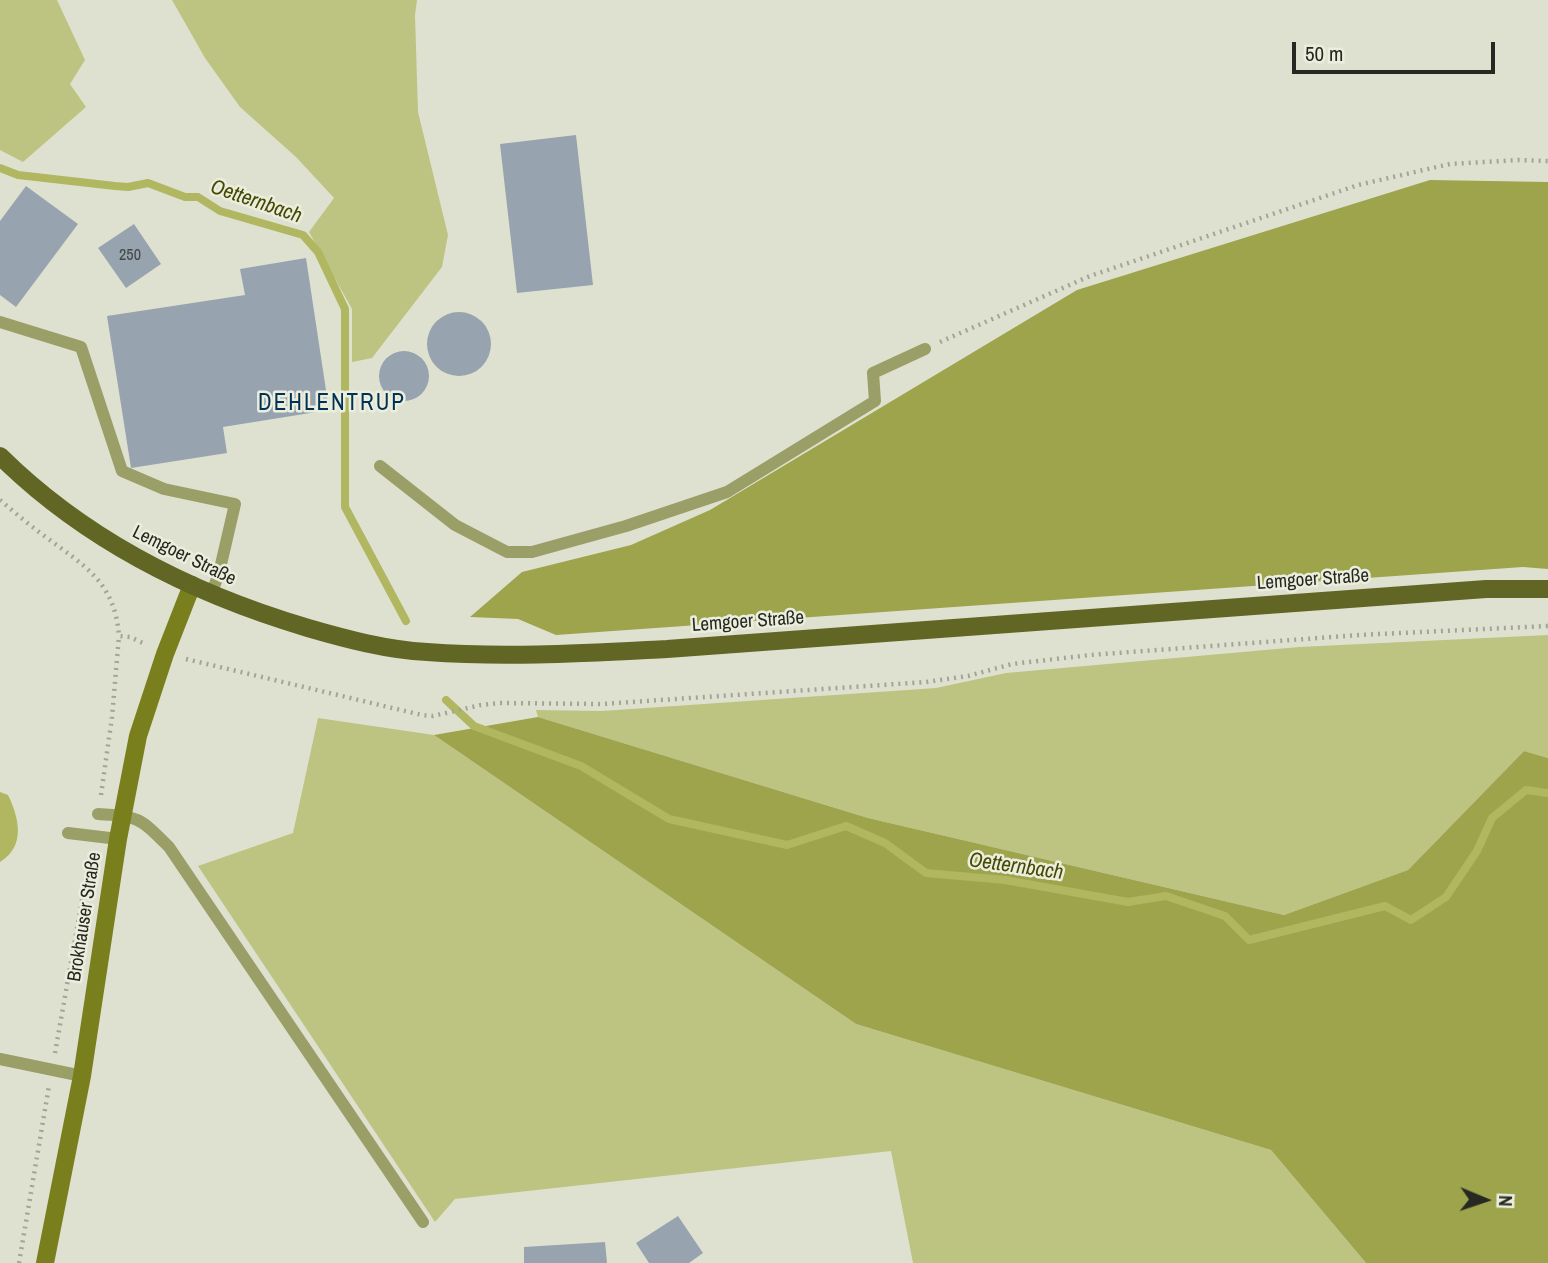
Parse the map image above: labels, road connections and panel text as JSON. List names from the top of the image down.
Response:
{
  "streets": {
    "main road": ["Lemgoer Straße"],
    "street": ["Brokhauser Straße"]
  },
  "crossings": [
    ["Lemgoer Straße", "Brokhauser Straße"]
  ],
  "districts": ["DEHLENTRUP"],
  "water": ["Oetternbach"],
  "house_numbers": ["250"],
  "scale_bar": "50 m",
  "north": "right"
}
